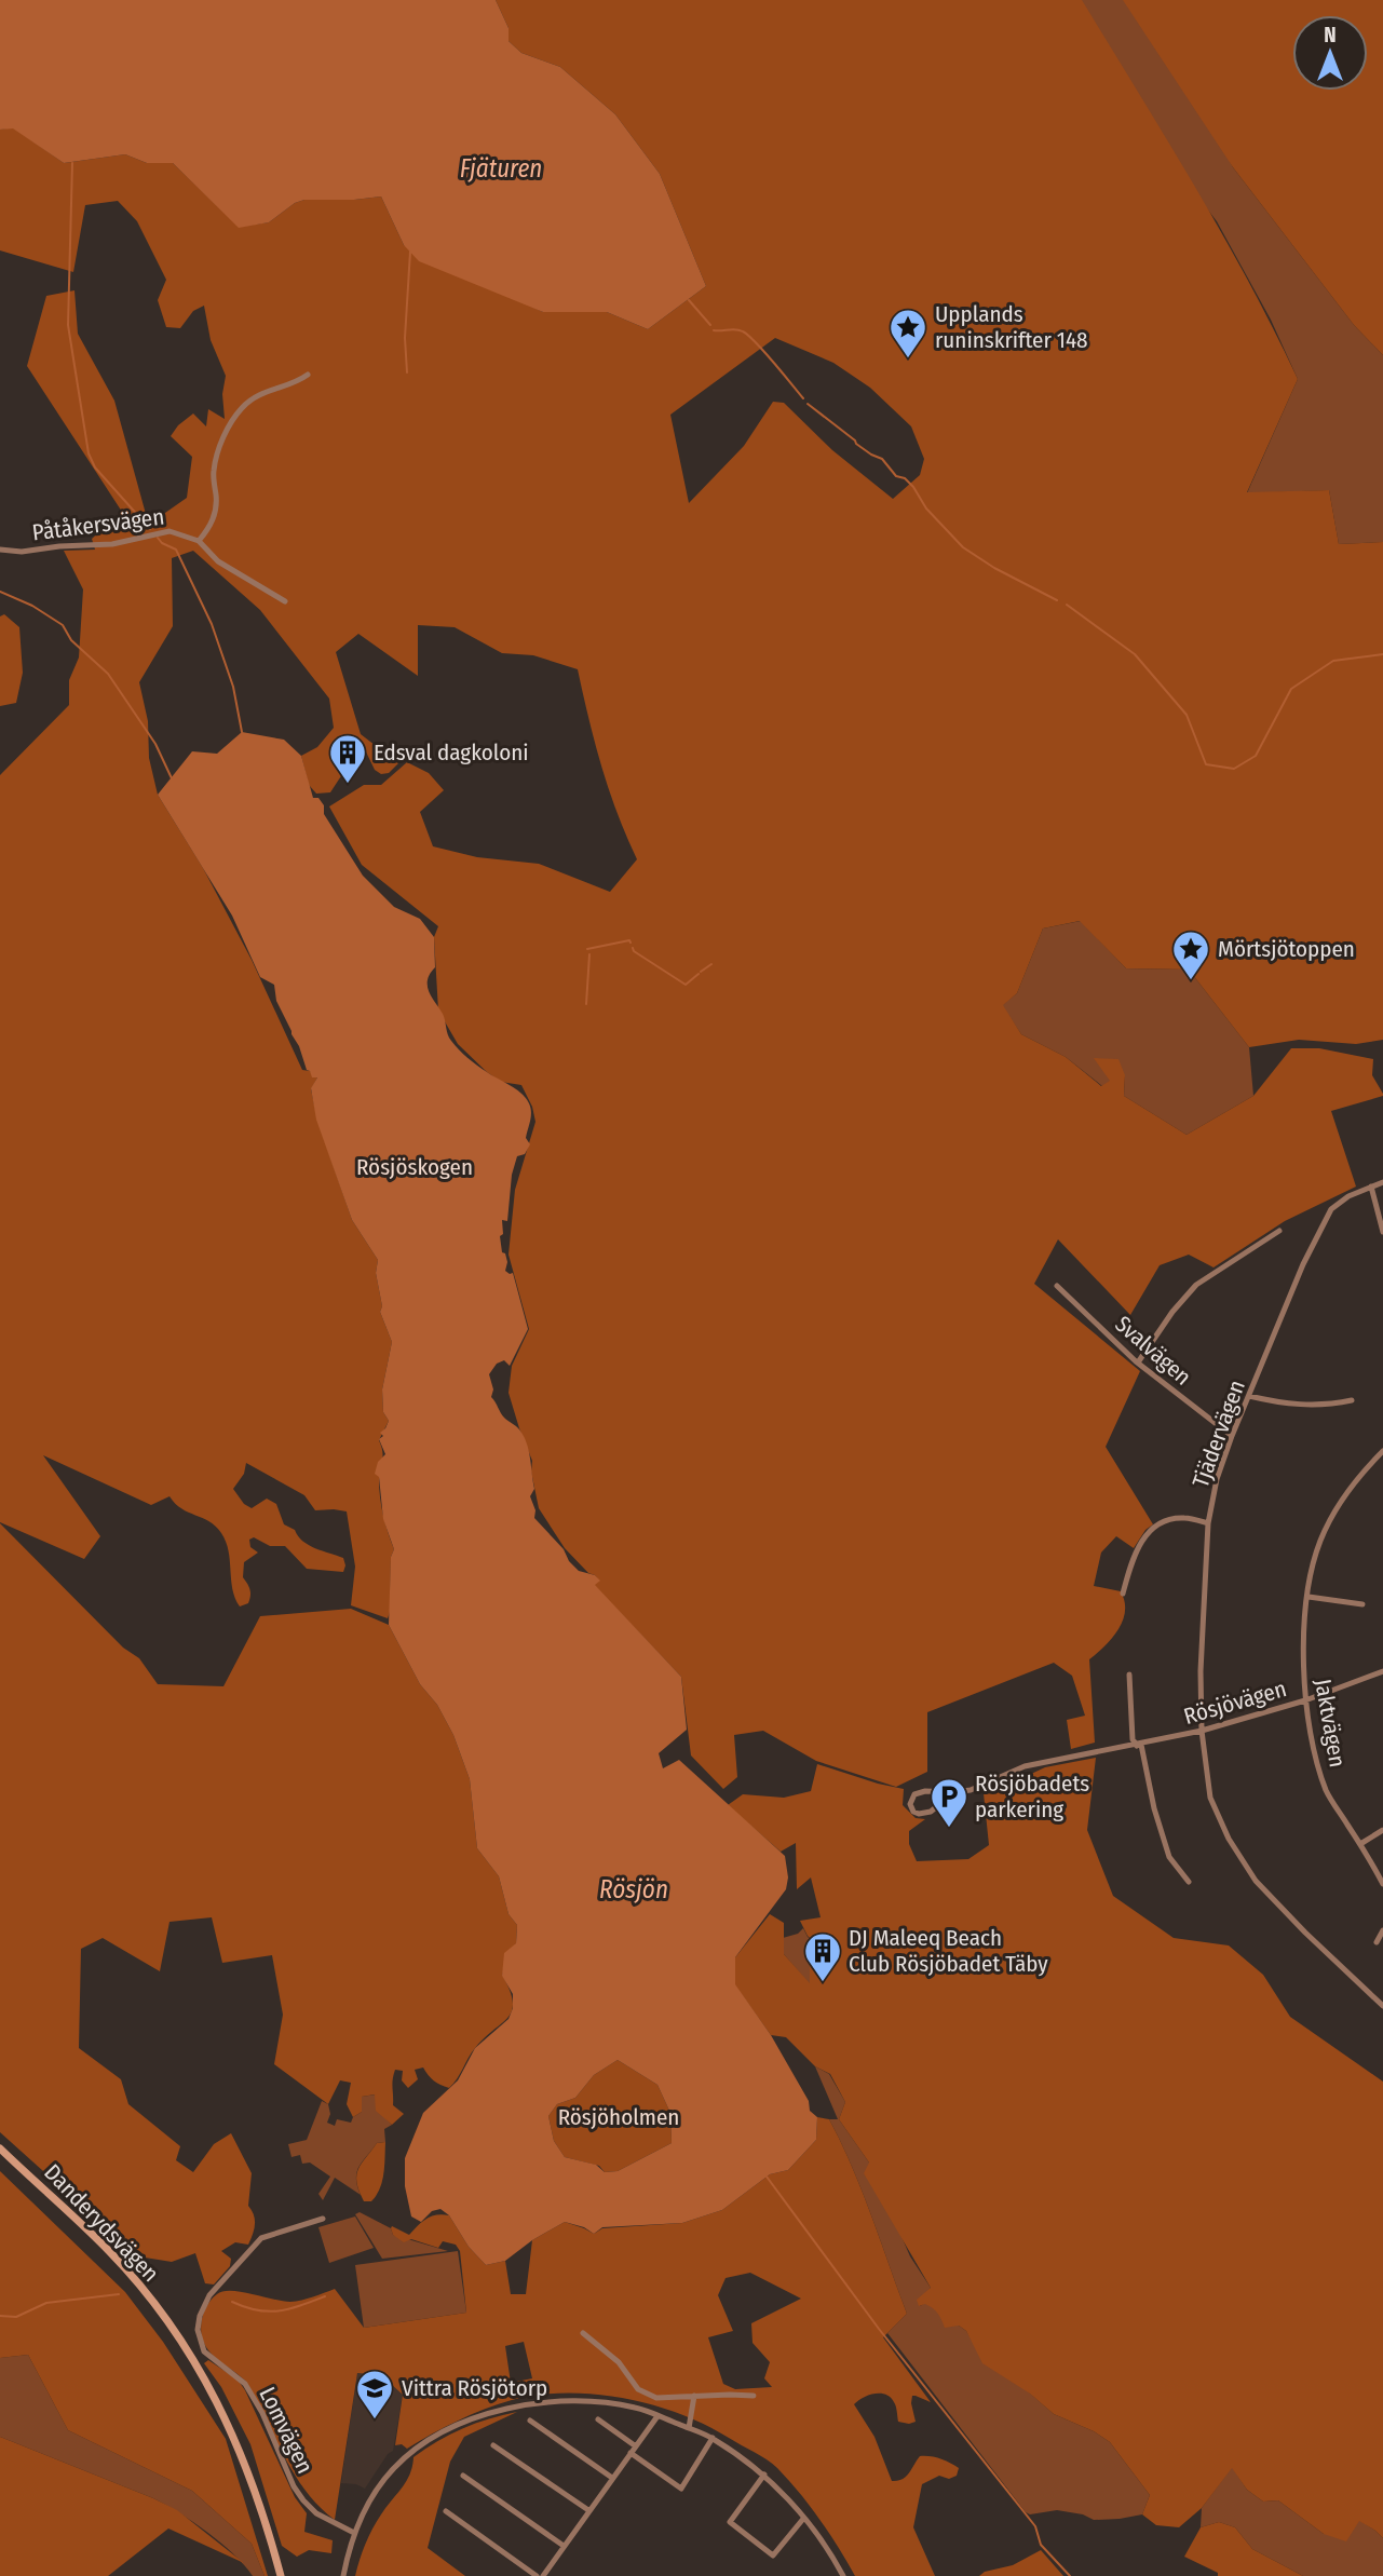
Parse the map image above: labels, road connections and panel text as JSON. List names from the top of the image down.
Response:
{
  "streets": {
    "main road": ["Danderydsvägen"],
    "street": [
      "Påtåkersvägen",
      "Svalvägen",
      "Tjädervägen",
      "Rösjövägen",
      "Jaktvägen",
      "Lomvägen"
    ]
  },
  "crossings": [
    ["Svalvägen", "Tjädervägen"],
    ["Tjädervägen", "Rösjövägen"],
    ["Rösjövägen", "Jaktvägen"]
  ],
  "water": ["Fjäturen", "Rösjön"],
  "parks": ["Rösjöskogen", "Rösjöholmen"],
  "places": {
    "place": ["Upplands runinskrifter 148", "Mörtsjötoppen"],
    "building": ["Edsval dagkoloni", "DJ Maleeq Beach Club Rösjöbadet Täby"],
    "parking": ["Rösjöbadets parkering"],
    "school or university": ["Vittra Rösjötorp"]
  },
  "north": "top"
}
